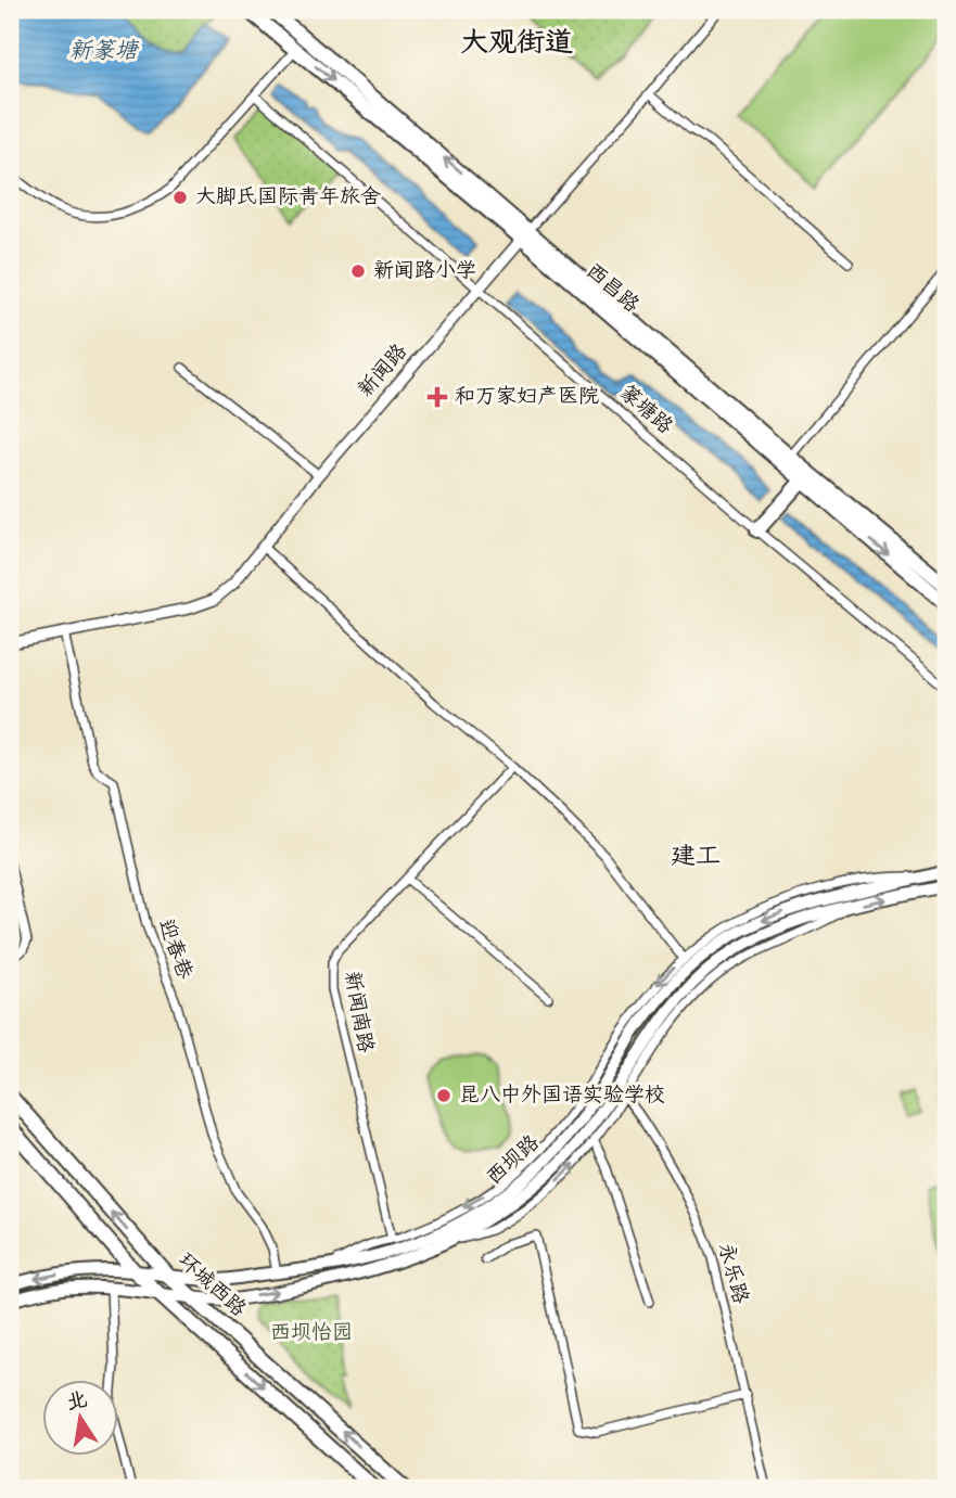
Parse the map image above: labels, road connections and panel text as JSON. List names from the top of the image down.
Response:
{
  "streets": {
    "main road": ["西昌路", "西坝路", "环城西路"],
    "street": [
      "新闻路",
      "篆塘路",
      "迎春巷",
      "新闻南路",
      "永乐路"
    ]
  },
  "crossings": [
    ["西昌路", "新闻路"],
    ["新闻路", "篆塘路"],
    ["新闻路", "迎春巷"],
    ["迎春巷", "西坝路"],
    ["西坝路", "永乐路"],
    ["西坝路", "环城西路"]
  ],
  "districts": ["大观街道", "建工"],
  "water": ["新篆塘"],
  "parks": ["西坝怡园"],
  "places": {
    "other": ["大脚氏国际青年旅舍", "新闻路小学", "昆八中外国语实验学校"],
    "health": ["和万家妇产医院"]
  },
  "north": "top"
}
